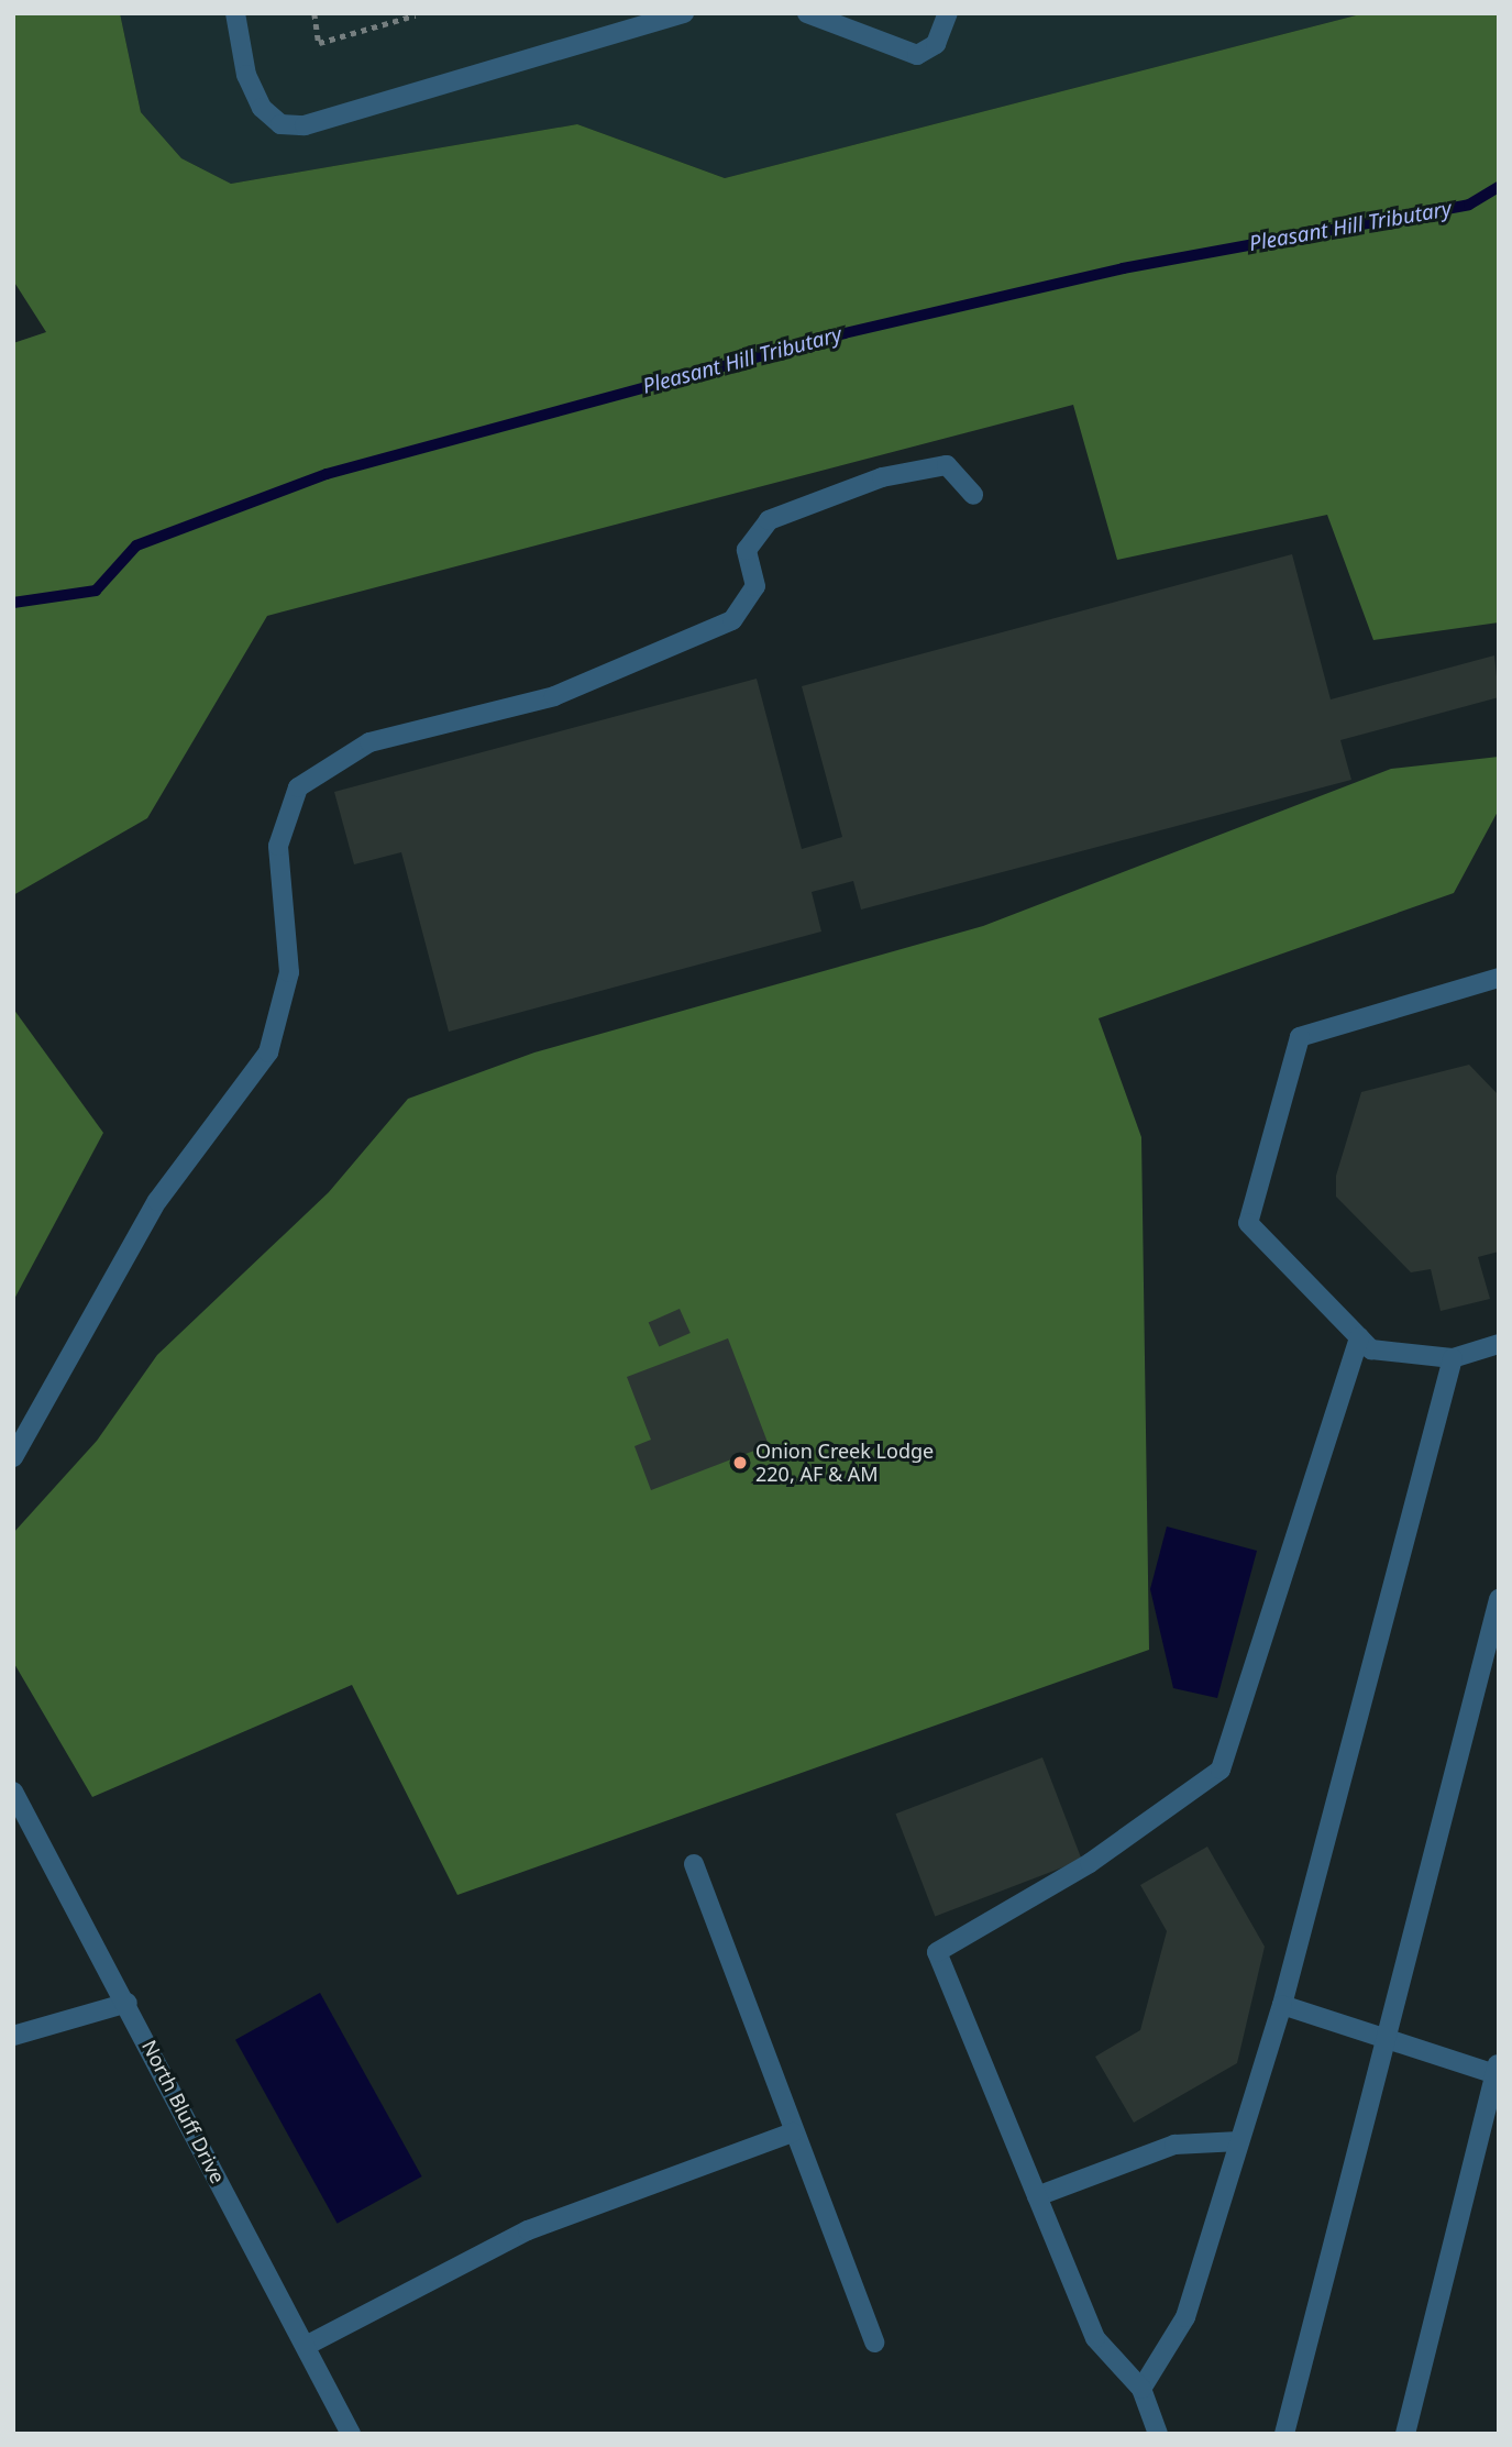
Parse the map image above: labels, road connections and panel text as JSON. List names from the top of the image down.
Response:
{
  "streets": {
    "street": ["North Bluff Drive"]
  },
  "water": ["Pleasant Hill Tributary"],
  "places": ["Onion Creek Lodge 220, AF & AM"]
}
